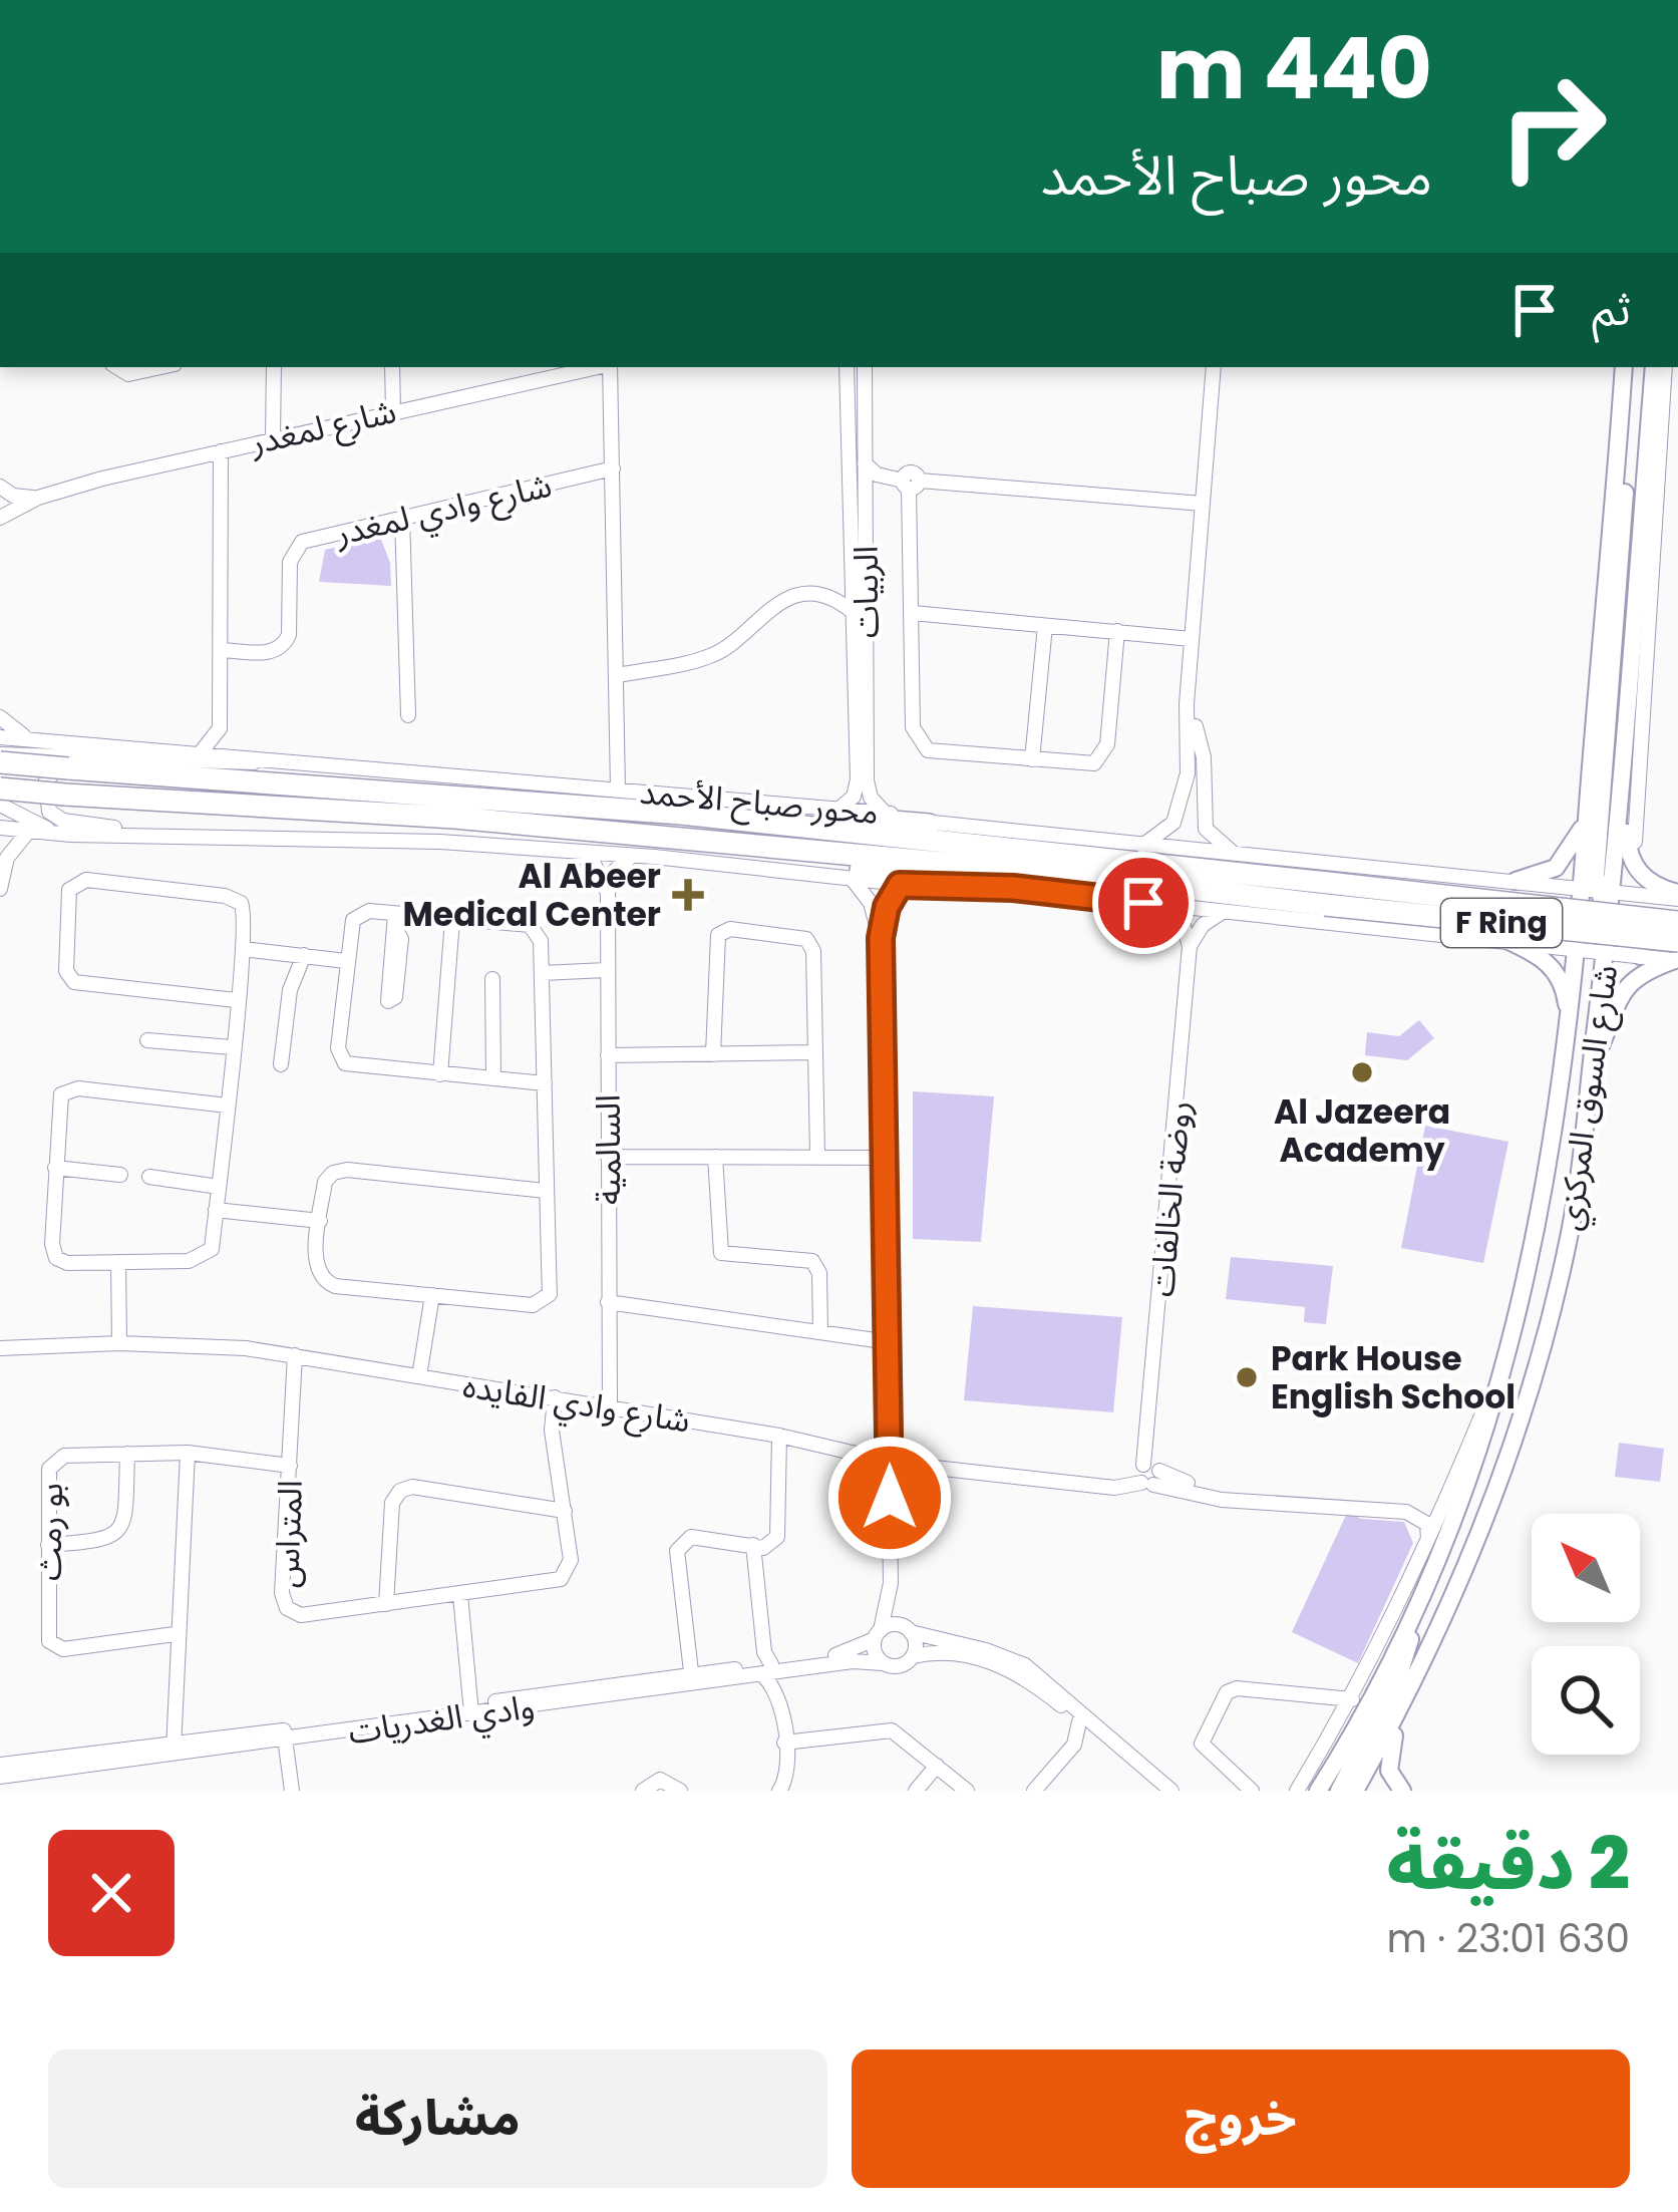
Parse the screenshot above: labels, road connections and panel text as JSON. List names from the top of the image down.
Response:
{
  "streets": {
    "highway": ["محور صباح الأحمد", "F Ring"],
    "main road": ["شارع السوق المركزي"],
    "street": [
      "شارع لمغدر",
      "شارع وادي لمغدر",
      "الربيات",
      "السالمية",
      "روضة الخالفات",
      "شارع وادي الفايده",
      "بو رمث",
      "المتراس",
      "وادي الغدريات"
    ]
  },
  "crossings": [
    ["الربيات", "محور صباح الأحمد"],
    ["محور صباح الأحمد", "F Ring"],
    ["محور صباح الأحمد", "شارع السوق المركزي"],
    ["شارع السوق المركزي", "شارع وادي الفايده"],
    ["السالمية", "شارع وادي الفايده"],
    ["روضة الخالفات", "شارع وادي الفايده"],
    ["شارع وادي الفايده", "المتراس"],
    ["بو رمث", "المتراس"]
  ],
  "places": {
    "health": ["Al Abeer Medical Center"],
    "other": ["Al Jazeera Academy", "Park House English School"]
  },
  "north": "top left",
  "page": {
    "turn": ["440 m", "محور صباح الأحمد"],
    "then": "ثم",
    "heading": ["2 دقيقة", "630 m · 23:01"],
    "buttons": ["خروج", "مشاركة"]
  }
}
